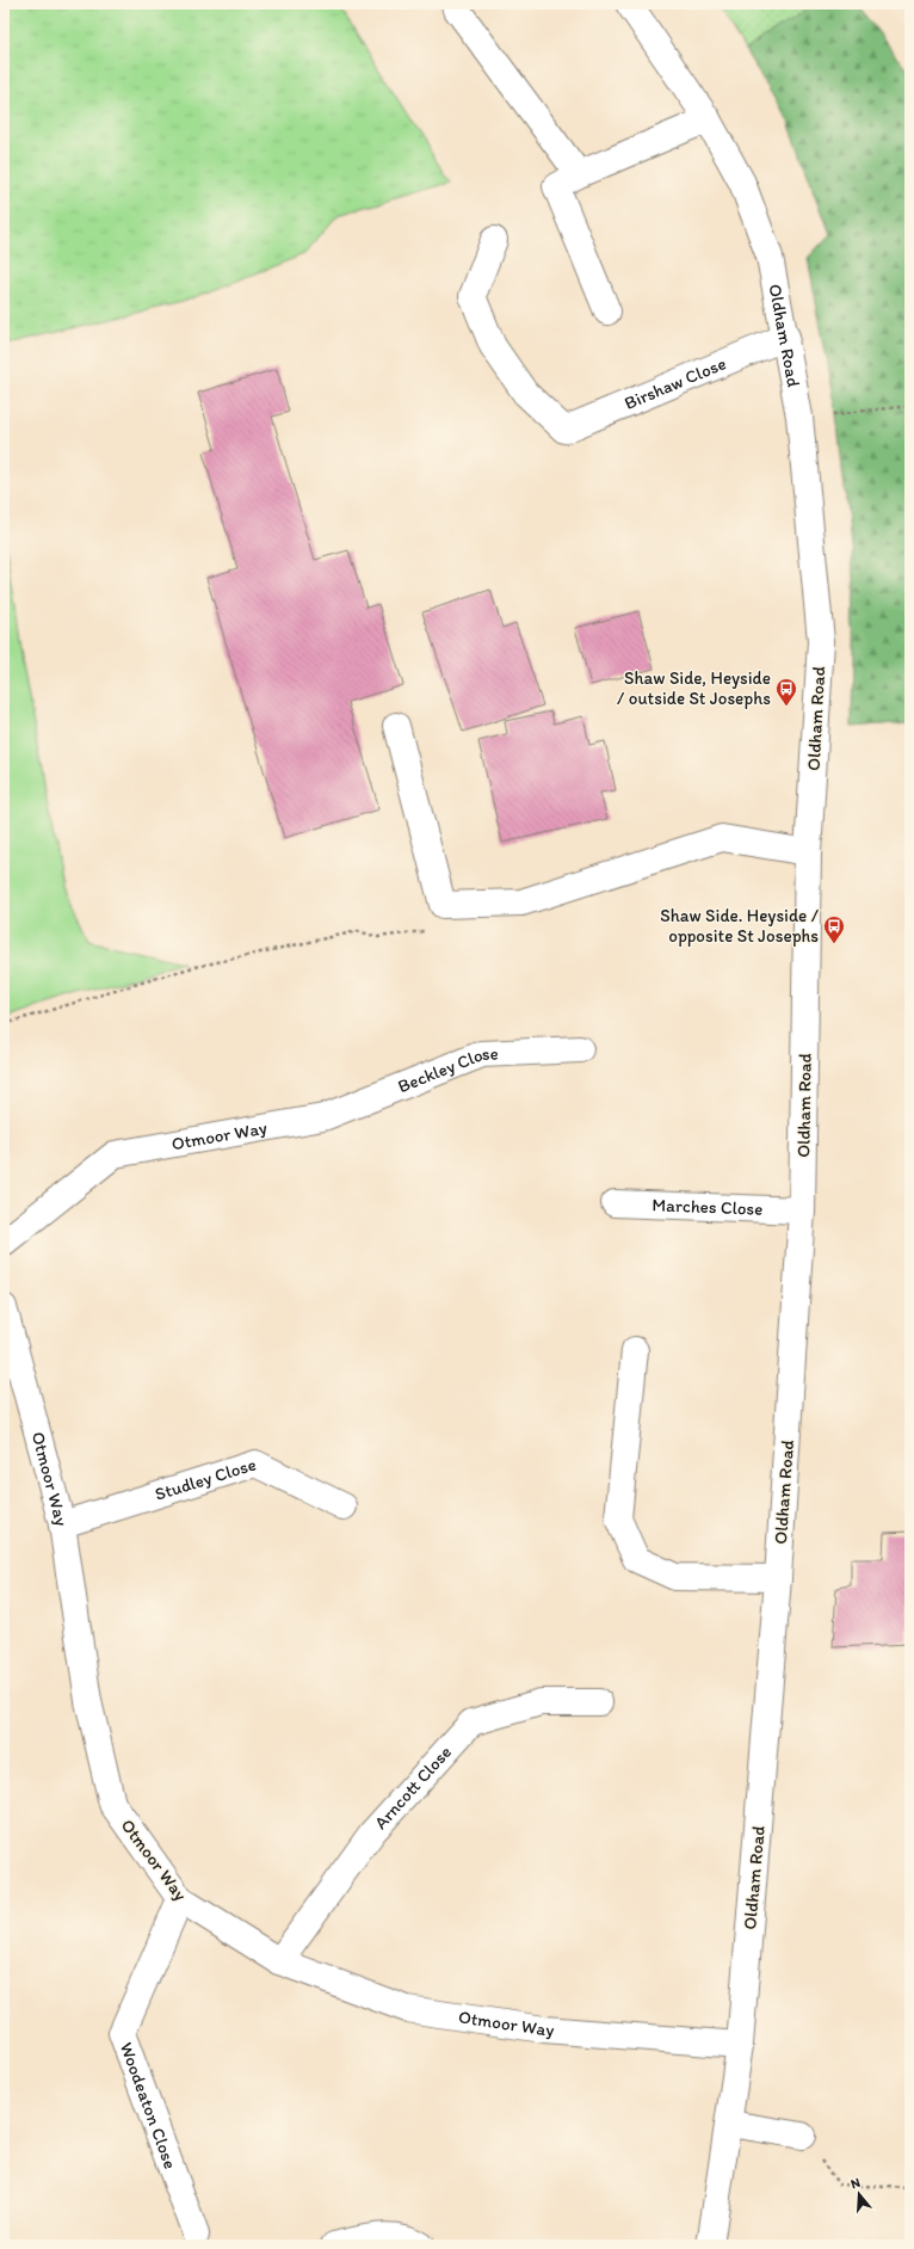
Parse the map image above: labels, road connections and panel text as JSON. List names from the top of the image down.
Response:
{
  "streets": {
    "street": [
      "Oldham Road",
      "Birshaw Close",
      "Beckley Close",
      "Otmoor Way",
      "Marches Close",
      "Studley Close",
      "Arncott Close",
      "Woodeaton Close"
    ]
  },
  "crossings": [
    ["Oldham Road", "Birshaw Close"],
    ["Oldham Road", "Otmoor Way"],
    ["Oldham Road", "Marches Close"],
    ["Beckley Close", "Otmoor Way"],
    ["Otmoor Way", "Studley Close"],
    ["Otmoor Way", "Arncott Close"],
    ["Otmoor Way", "Woodeaton Close"]
  ],
  "places": {
    "bus stop": ["Shaw Side, Heyside / outside St Josephs", "Shaw Side. Heyside / opposite St Josephs"]
  },
  "north": "top"
}
